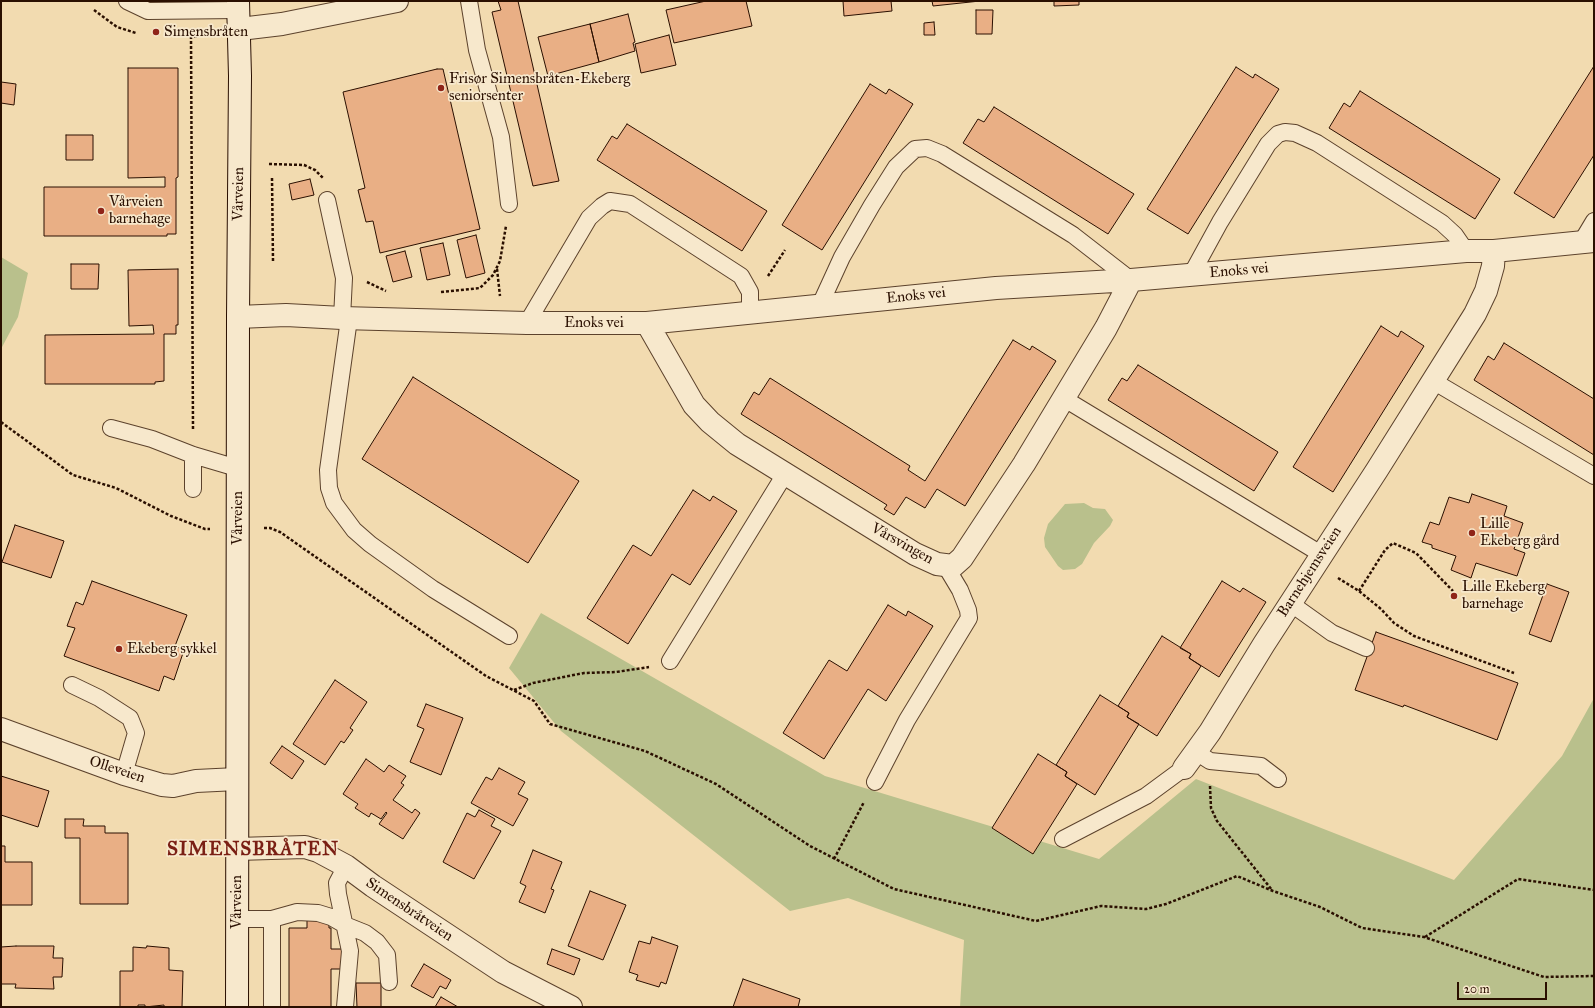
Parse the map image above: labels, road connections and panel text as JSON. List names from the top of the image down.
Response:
{
  "streets": {
    "street": [
      "Vårveien",
      "Enoks vei",
      "Vårsvingen",
      "Barnehjemsveien",
      "Olleveien",
      "Simensbråtveien"
    ]
  },
  "crossings": [
    ["Vårveien", "Enoks vei"],
    ["Vårveien", "Olleveien"],
    ["Vårveien", "Simensbråtveien"],
    ["Enoks vei", "Vårsvingen"],
    ["Enoks vei", "Barnehjemsveien"]
  ],
  "districts": ["SIMENSBRÅTEN"],
  "places": [
    "Simensbråten",
    "Frisør Simensbråten-Ekeberg seniorsenter",
    "Vårveien barnehage",
    "Lille Ekeberg gård",
    "Lille Ekeberg barnehage",
    "Ekeberg sykkel"
  ],
  "scale_bar": "20 m"
}
